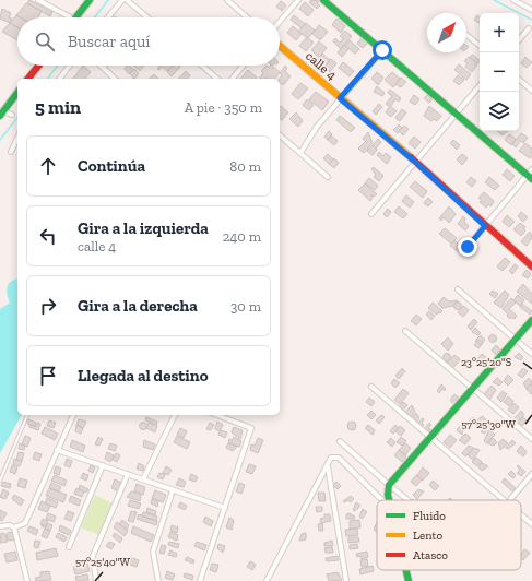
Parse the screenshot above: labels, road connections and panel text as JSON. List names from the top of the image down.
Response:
{
  "streets": {
    "main road": ["calle 4"]
  },
  "legend": ["Fluido", "Lento", "Atasco"],
  "north": "top right",
  "page": {
    "map_buttons": ["+", "−"],
    "search": "Buscar aquí",
    "heading": ["5 min", "A pie · 350 m"],
    "list": [
      ["Continúa", "80 m"],
      ["Gira a la izquierda", "calle 4", "240 m"],
      ["Gira a la derecha", "30 m"],
      "Llegada al destino"
    ]
  },
  "coordinates": ["23°25'20\"S", "57°25'30\"W", "57°25'40\"W"]
}
